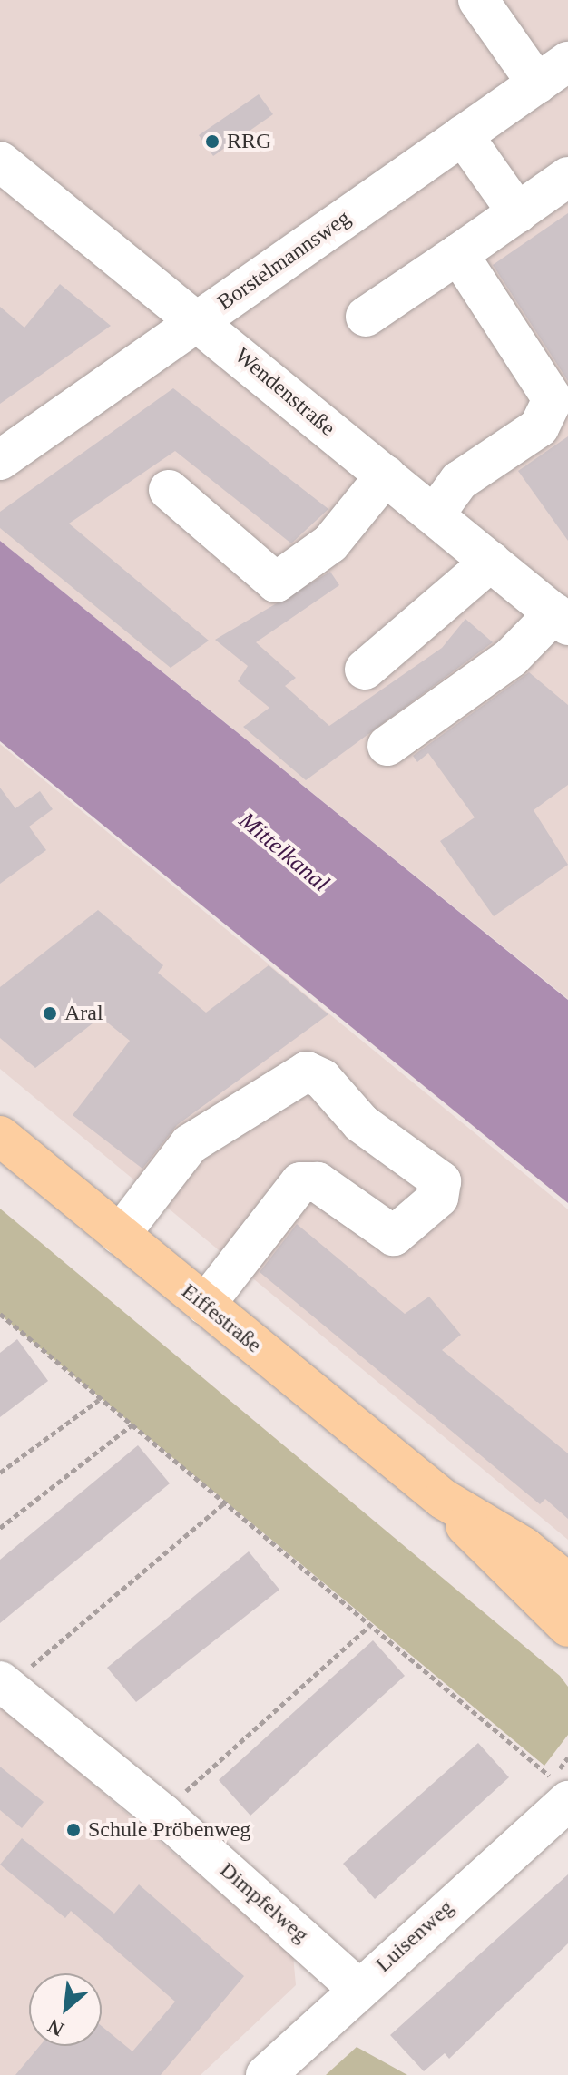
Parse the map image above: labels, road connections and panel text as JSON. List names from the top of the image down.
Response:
{
  "streets": {
    "main road": ["Eiffestraße"],
    "street": [
      "Borstelmannsweg",
      "Wendenstraße",
      "Dimpfelweg",
      "Luisenweg"
    ]
  },
  "crossings": [
    ["Borstelmannsweg", "Wendenstraße"],
    ["Dimpfelweg", "Luisenweg"]
  ],
  "water": ["Mittelkanal"],
  "places": ["RRG", "Aral", "Schule Pröbenweg"],
  "north": "bottom left"
}
